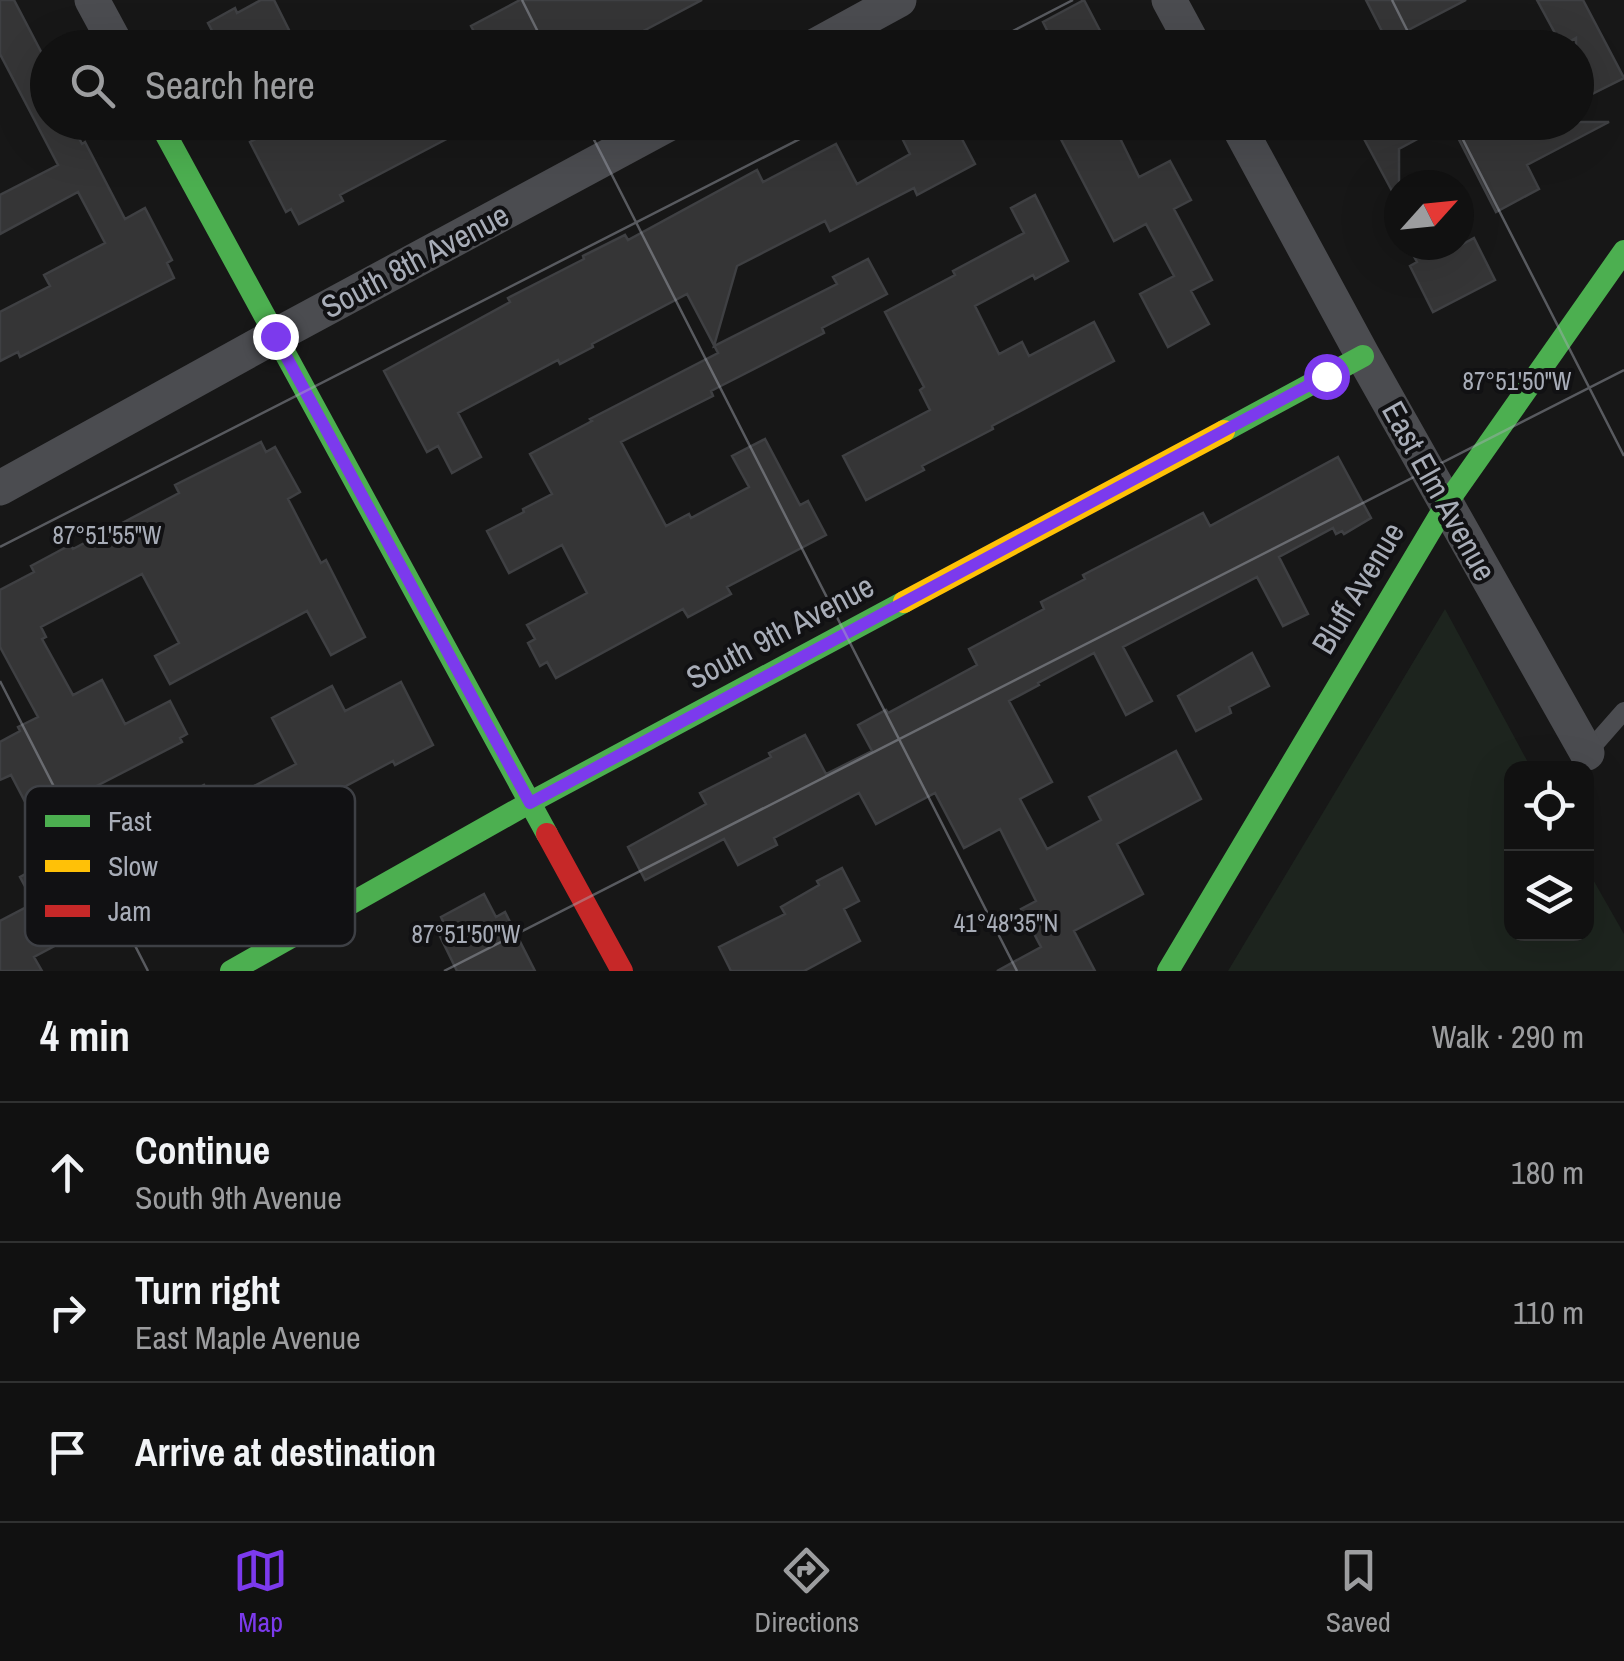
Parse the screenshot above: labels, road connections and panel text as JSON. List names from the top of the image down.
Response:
{
  "streets": {
    "street": [
      "South 8th Avenue",
      "East Elm Avenue",
      "Bluff Avenue",
      "South 9th Avenue"
    ]
  },
  "crossings": [
    ["East Elm Avenue", "Bluff Avenue"],
    ["East Elm Avenue", "South 9th Avenue"]
  ],
  "legend": ["Fast", "Slow", "Jam"],
  "north": "top right",
  "page": {
    "search": "Search here",
    "heading": ["4 min", "Walk · 290 m"],
    "list": [
      ["Continue", "South 9th Avenue", "180 m"],
      ["Turn right", "East Maple Avenue", "110 m"],
      "Arrive at destination"
    ],
    "nav": ["Map", "Directions", "Saved"]
  },
  "coordinates": ["87°51'50\"W", "87°51'55\"W", "41°48'35\"N"]
}
